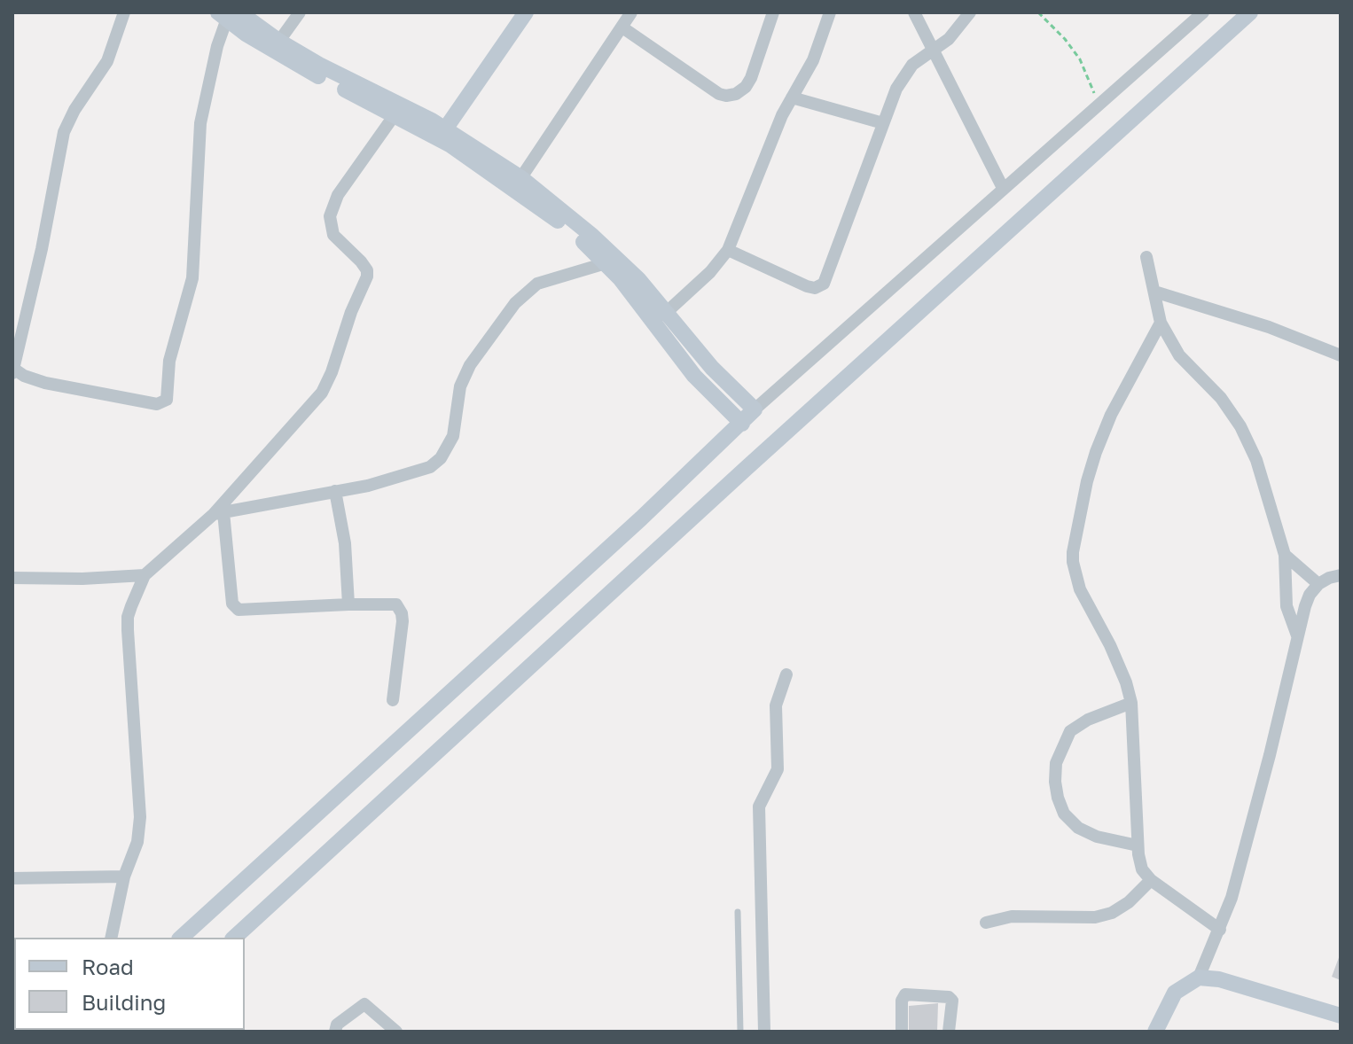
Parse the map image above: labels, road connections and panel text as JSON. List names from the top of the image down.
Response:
{
  "legend": ["Road", "Building"]
}
